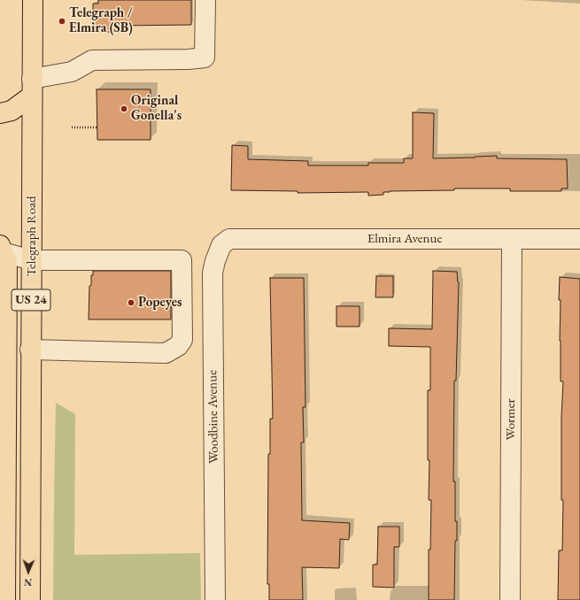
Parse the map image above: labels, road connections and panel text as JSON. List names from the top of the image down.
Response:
{
  "streets": {
    "main road": ["Telegraph Road", "US 24"],
    "street": ["Elmira Avenue", "Woodbine Avenue", "Wormer"]
  },
  "crossings": [
    ["Elmira Avenue", "Woodbine Avenue"],
    ["Elmira Avenue", "Wormer"]
  ],
  "places": ["Telegraph / Elmira (SB)", "Original Gonella's", "Popeyes"],
  "north": "bottom"
}
